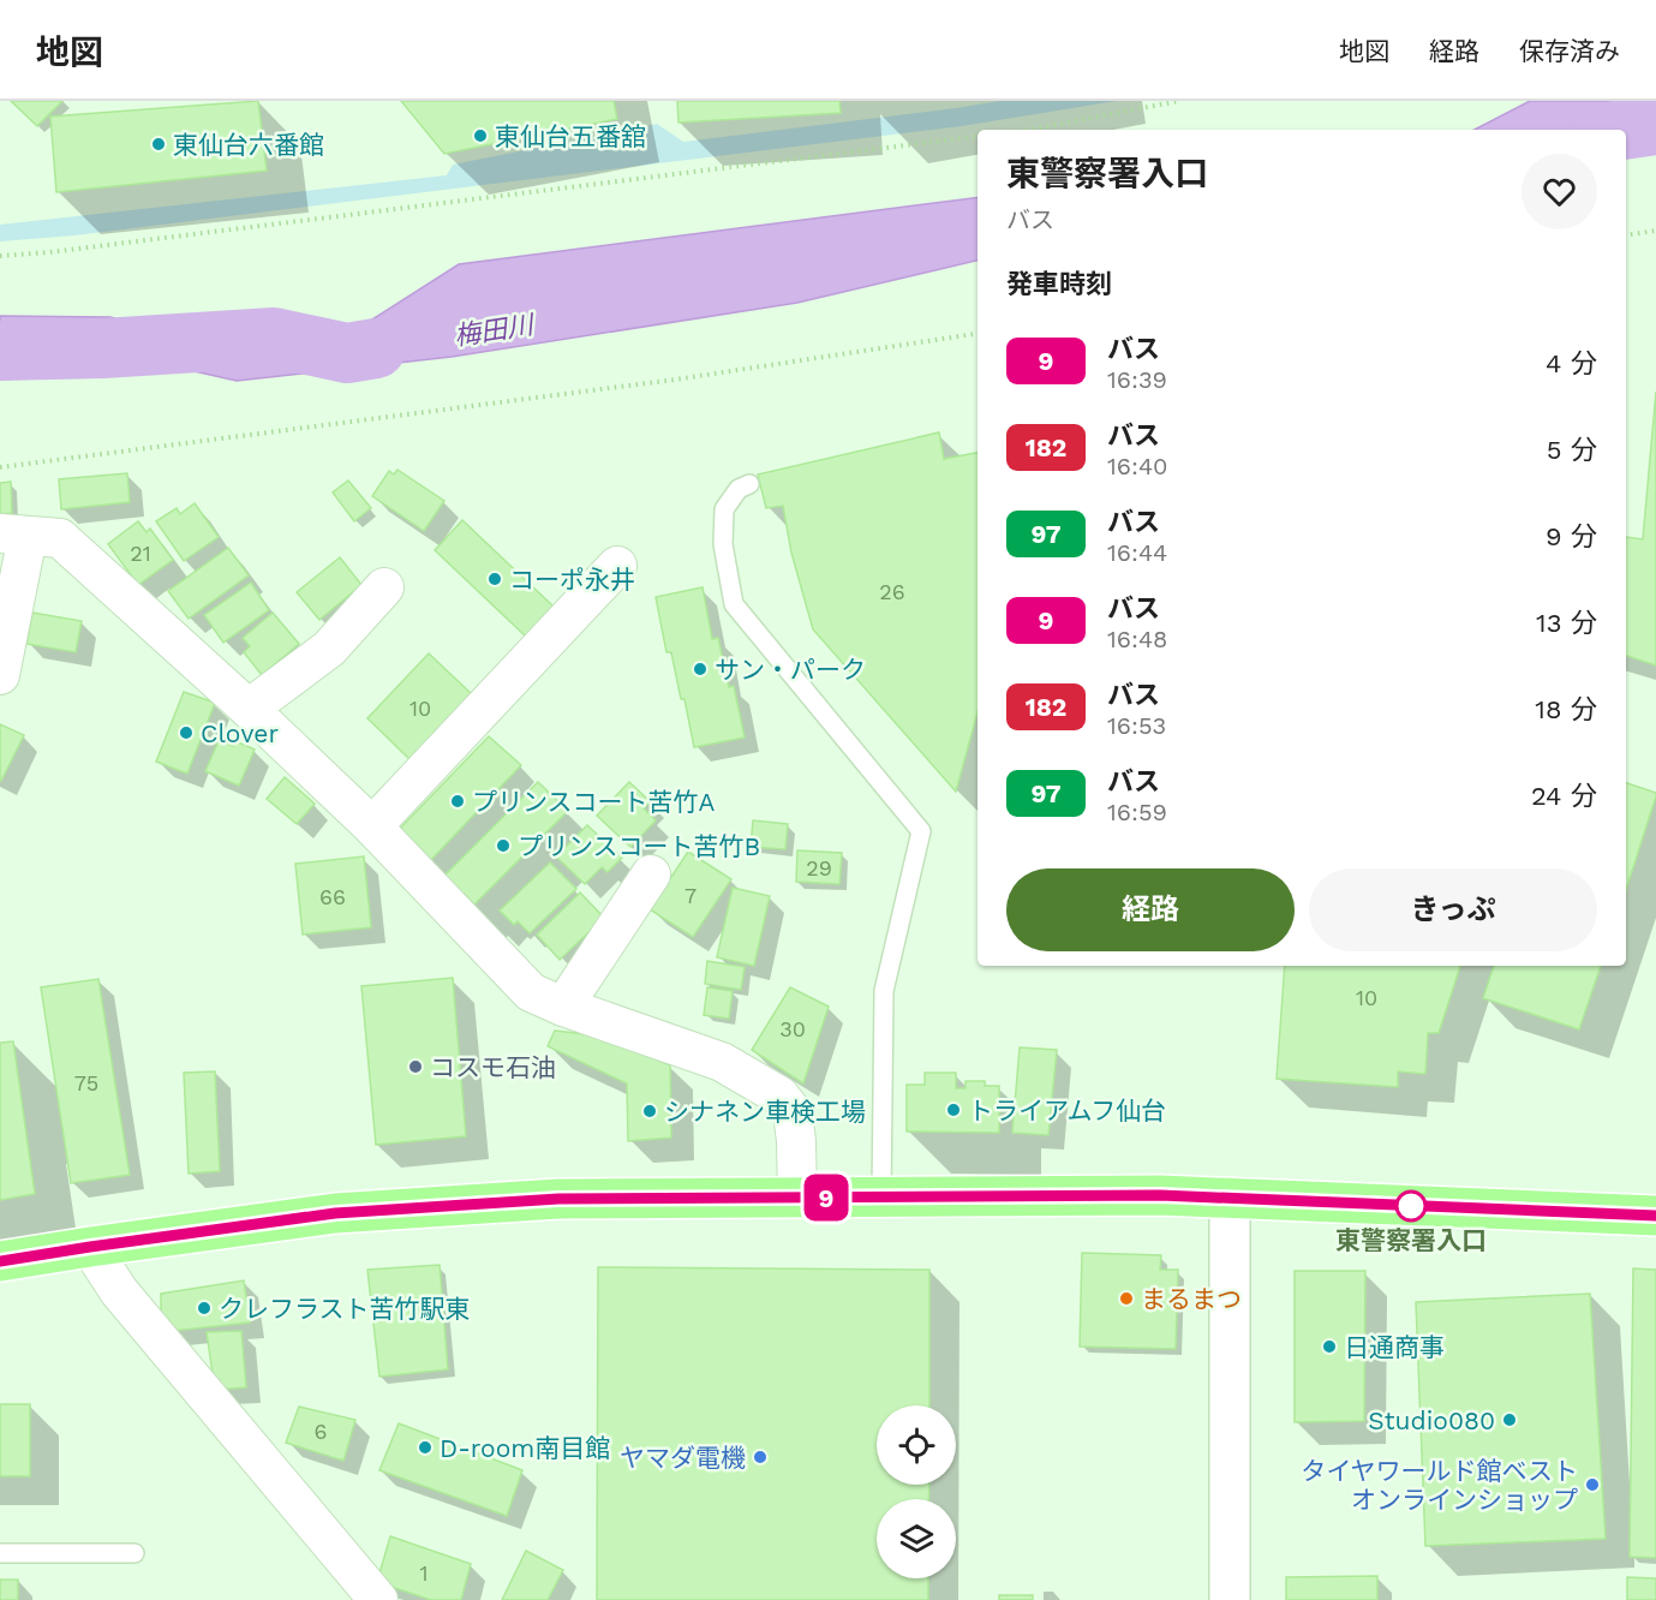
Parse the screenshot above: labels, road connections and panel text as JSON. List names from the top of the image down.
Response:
{
  "water": ["梅田川"],
  "places": [
    "東仙台五番舘",
    "東仙台六番館",
    "コーポ永井",
    "サン・パーク",
    "Clover",
    "プリンスコート苦竹A",
    "プリンスコート苦竹B",
    "コスモ石油",
    "トライアムフ仙台",
    "シナネン車検工場",
    "東警察署入口",
    "まるまつ",
    "クレフラスト苦竹駅東",
    "日通商事",
    "Studio080",
    "D-room南目館",
    "ヤマダ電機",
    "タイヤワールド館ベスト オンラインショップ"
  ],
  "lines": ["bus line 9"],
  "house_numbers": [
    "21",
    "26",
    "10",
    "29",
    "7",
    "66",
    "10",
    "30",
    "75",
    "6",
    "1"
  ],
  "page": {
    "header": "地図",
    "nav": ["地図", "経路", "保存済み"],
    "on_map": "9",
    "heading": [
      ["東警察署入口", "バス"],
      "発車時刻"
    ],
    "list": [
      {
        "mark": "9",
        "name": "バス",
        "note": "16:39",
        "value": "4 分"
      },
      {
        "mark": "182",
        "name": "バス",
        "note": "16:40",
        "value": "5 分"
      },
      {
        "mark": "97",
        "name": "バス",
        "note": "16:44",
        "value": "9 分"
      },
      {
        "mark": "9",
        "name": "バス",
        "note": "16:48",
        "value": "13 分"
      },
      {
        "mark": "182",
        "name": "バス",
        "note": "16:53",
        "value": "18 分"
      },
      {
        "mark": "97",
        "name": "バス",
        "note": "16:59",
        "value": "24 分"
      }
    ],
    "buttons": ["経路", "きっぷ"]
  }
}
